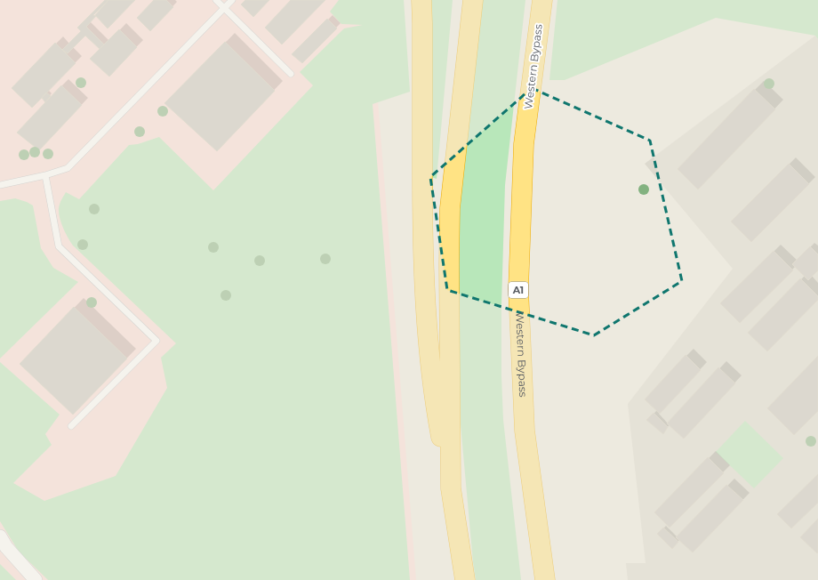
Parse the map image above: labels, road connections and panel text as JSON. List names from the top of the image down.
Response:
{
  "streets": {
    "highway": ["Western Bypass", "A1"]
  }
}
